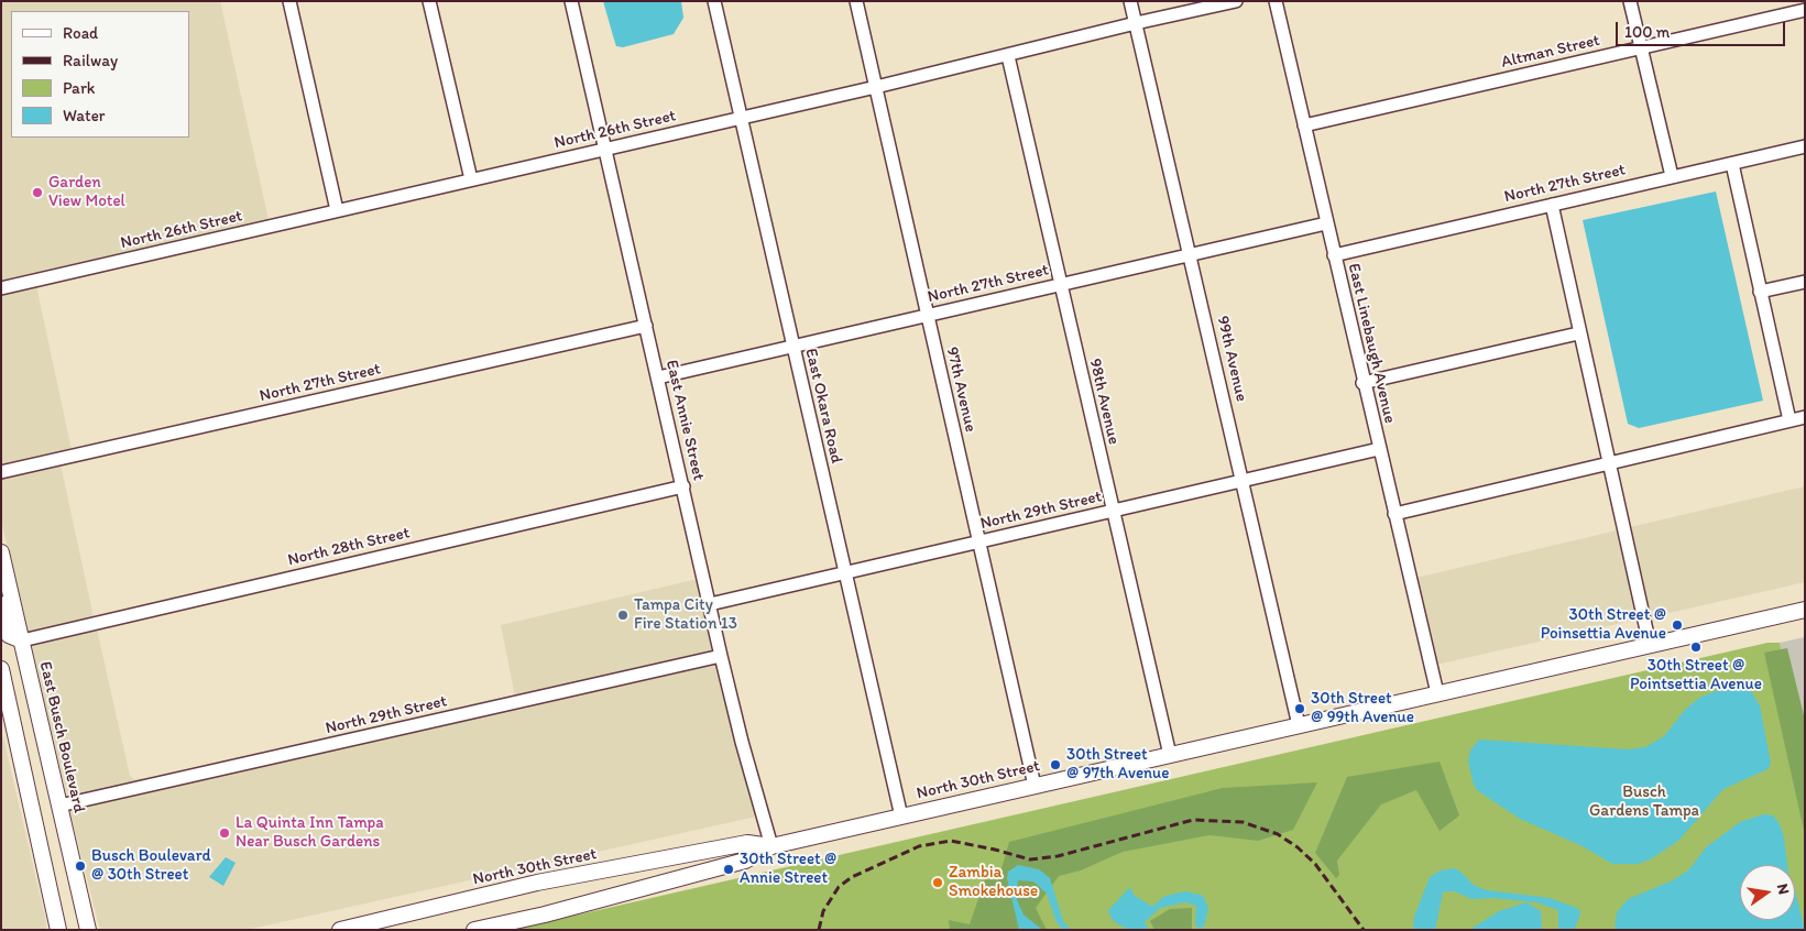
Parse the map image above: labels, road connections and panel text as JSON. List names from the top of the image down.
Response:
{
  "streets": {
    "main road": ["East Busch Boulevard", "North 30th Street"],
    "street": [
      "Altman Street",
      "North 26th Street",
      "North 27th Street",
      "East Linebaugh Avenue",
      "99th Avenue",
      "97th Avenue",
      "98th Avenue",
      "East Okara Road",
      "East Annie Street",
      "North 29th Street",
      "North 28th Street"
    ]
  },
  "crossings": [
    ["Altman Street", "East Linebaugh Avenue"],
    ["North 26th Street", "99th Avenue"],
    ["North 26th Street", "97th Avenue"],
    ["North 26th Street", "98th Avenue"],
    ["North 26th Street", "East Okara Road"],
    ["North 26th Street", "East Annie Street"],
    ["North 27th Street", "East Linebaugh Avenue"],
    ["North 27th Street", "99th Avenue"],
    ["North 27th Street", "97th Avenue"],
    ["North 27th Street", "98th Avenue"],
    ["North 27th Street", "East Okara Road"],
    ["North 27th Street", "East Annie Street"],
    ["East Linebaugh Avenue", "North 29th Street"],
    ["East Linebaugh Avenue", "North 30th Street"],
    ["99th Avenue", "North 29th Street"],
    ["99th Avenue", "North 30th Street"],
    ["97th Avenue", "North 29th Street"],
    ["97th Avenue", "North 30th Street"],
    ["98th Avenue", "North 29th Street"],
    ["98th Avenue", "North 30th Street"],
    ["East Okara Road", "North 29th Street"],
    ["East Okara Road", "North 30th Street"],
    ["East Annie Street", "North 29th Street"],
    ["East Annie Street", "North 28th Street"],
    ["East Annie Street", "North 30th Street"],
    ["North 29th Street", "East Busch Boulevard"],
    ["North 28th Street", "East Busch Boulevard"]
  ],
  "parks": ["Busch Gardens Tampa"],
  "places": [
    "Garden View Motel",
    "Tampa City Fire Station 13",
    "30th Street @ Poinsettia Avenue",
    "30th Street @ Pointsettia Avenue",
    "30th Street @ 99th Avenue",
    "30th Street @ 97th Avenue",
    "La Quinta Inn Tampa Near Busch Gardens",
    "Busch Boulevard @ 30th Street",
    "30th Street @ Annie Street",
    "Zambia Smokehouse"
  ],
  "legend": [
    "Road",
    "Railway",
    "Park",
    "Water"
  ],
  "scale_bar": "100 m",
  "north": "right"
}
